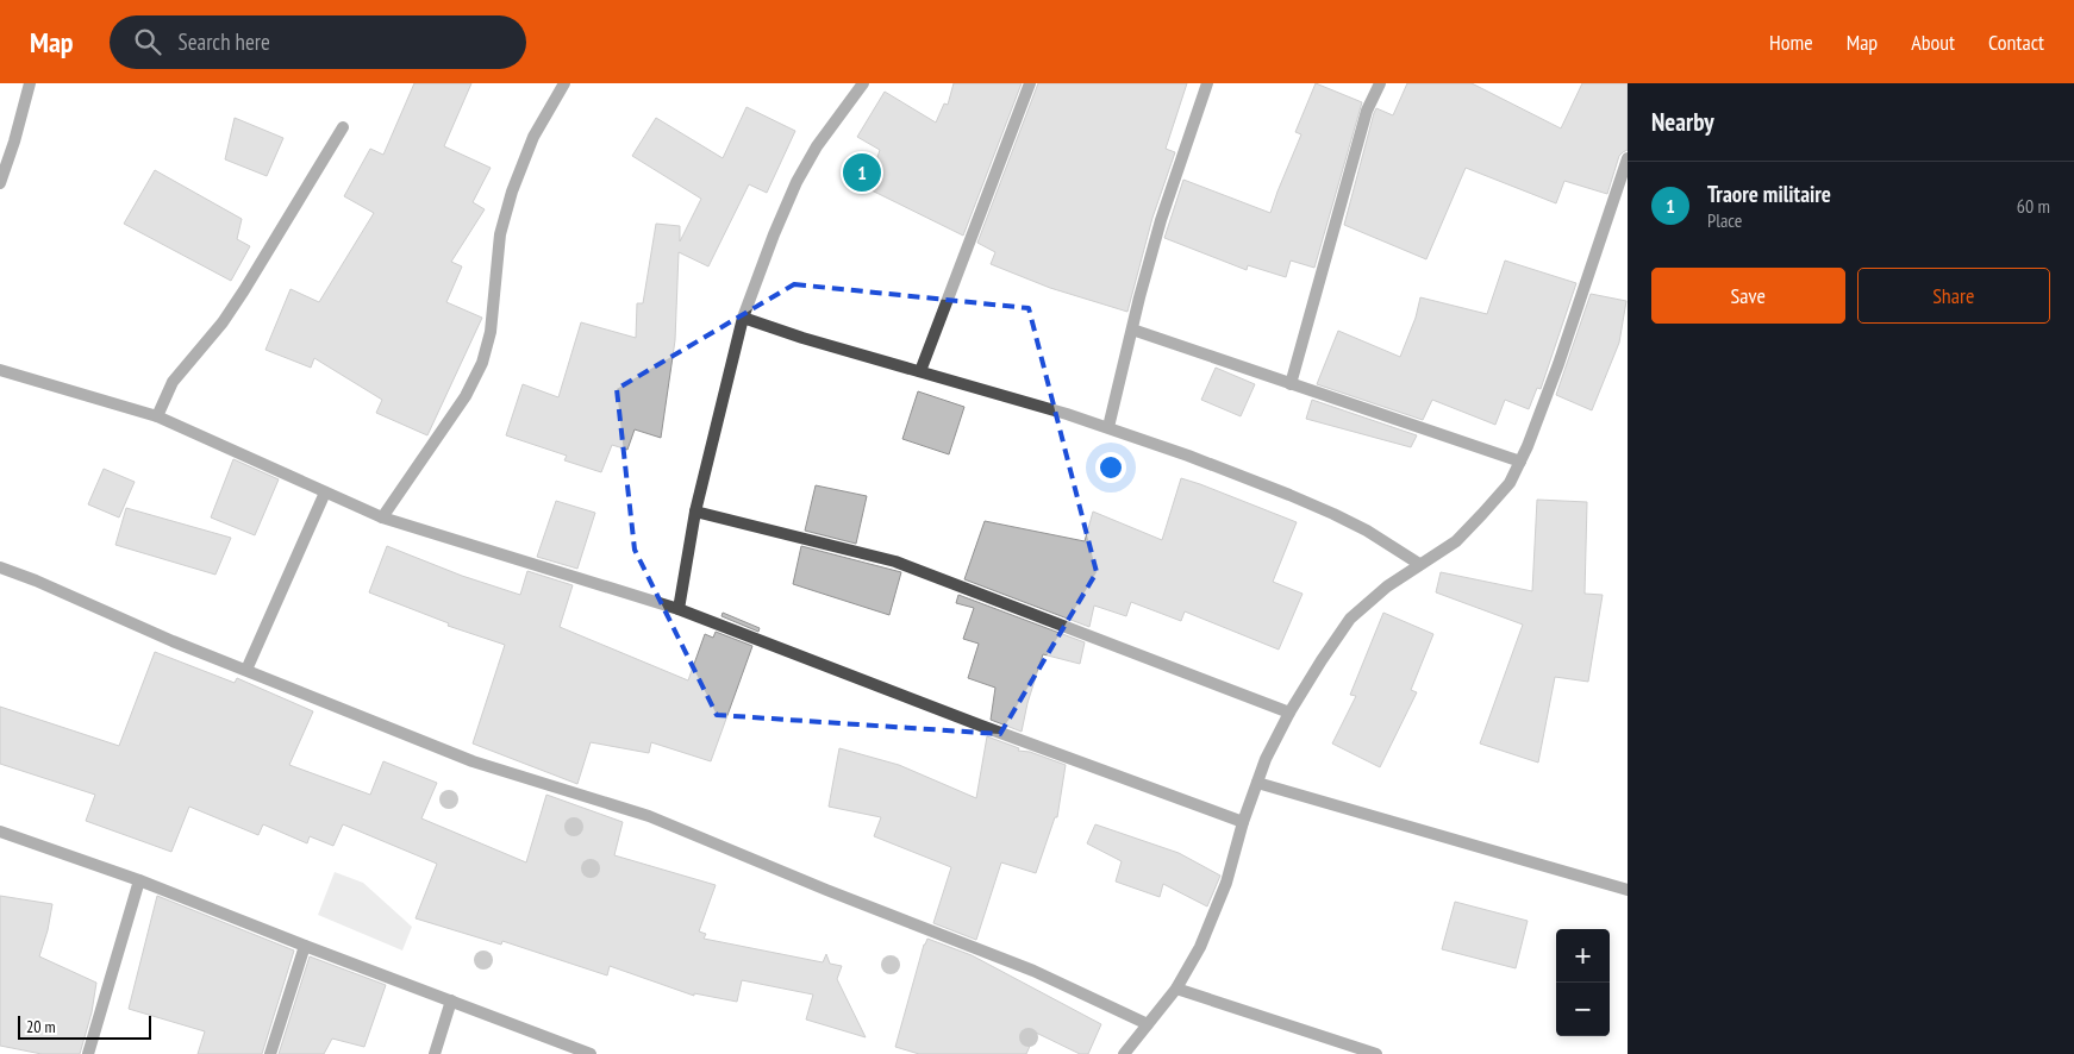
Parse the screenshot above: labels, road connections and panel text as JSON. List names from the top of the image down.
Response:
{
  "scale_bar": "20 m",
  "page": {
    "header": "Map",
    "search": "Search here",
    "nav": [
      "Home",
      "Map",
      "About",
      "Contact"
    ],
    "heading": "Nearby",
    "pins": "1",
    "list": [
      {
        "mark": "1",
        "name": "Traore militaire",
        "note": "Place",
        "value": "60 m"
      }
    ],
    "buttons": ["Save", "Share"],
    "map_buttons": ["+", "−"],
    "scale": "20 m"
  }
}
